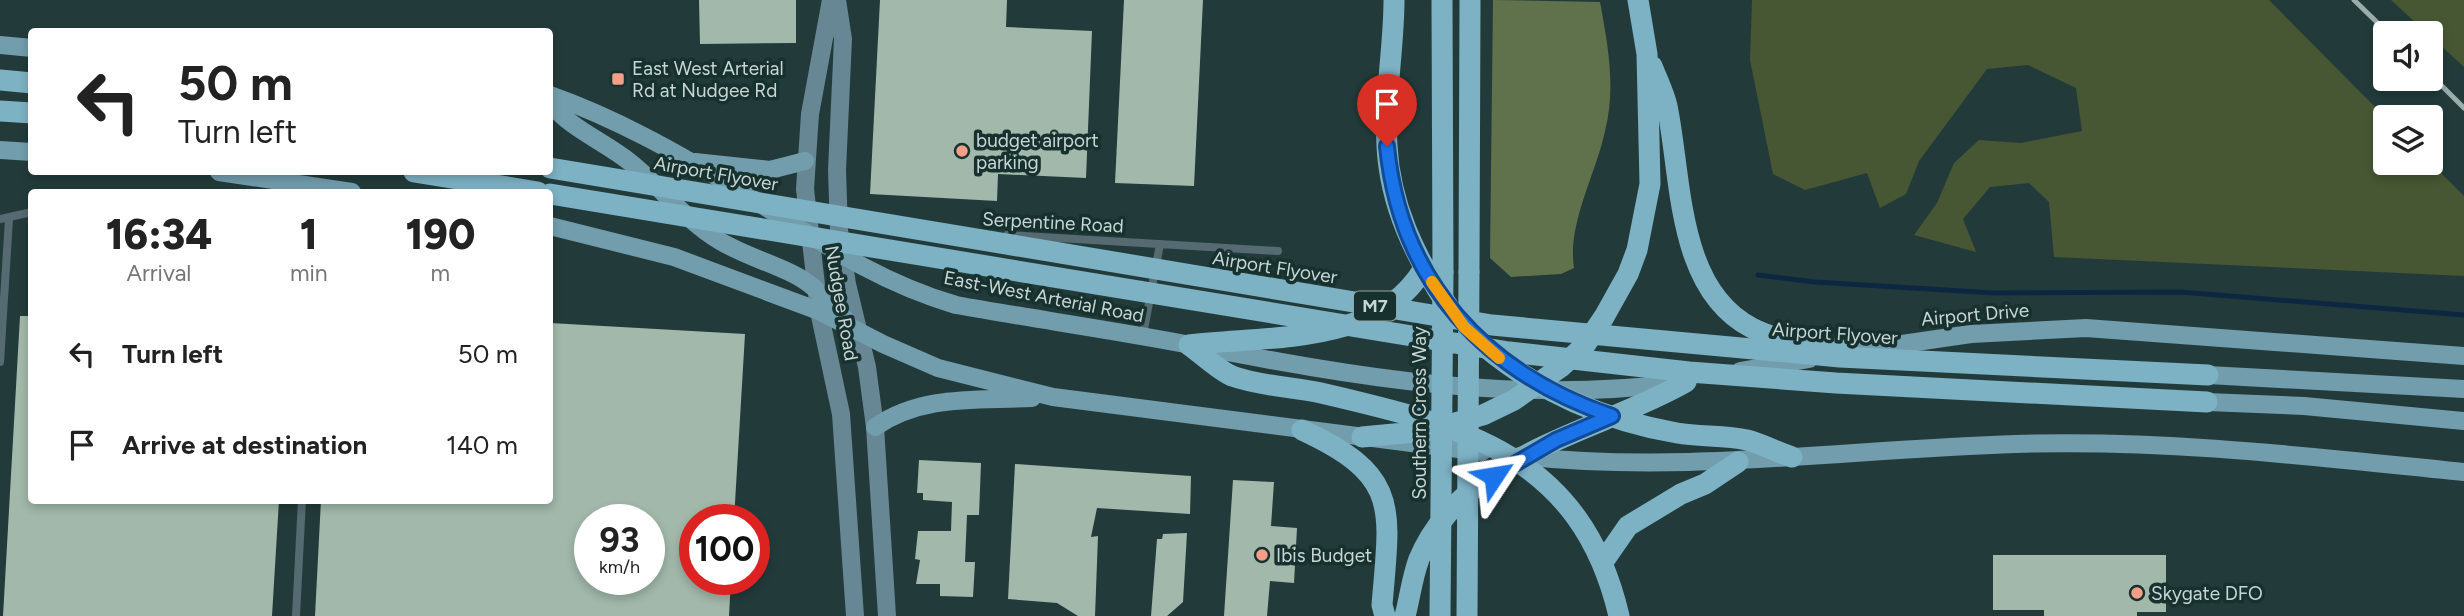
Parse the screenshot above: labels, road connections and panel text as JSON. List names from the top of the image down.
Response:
{
  "streets": {
    "highway": ["Airport Flyover", "M7", "Southern Cross Way"],
    "main road": ["East-West Arterial Road", "Nudgee Road", "Airport Drive"],
    "lane": ["Serpentine Road"]
  },
  "crossings": [
    ["East-West Arterial Road", "Nudgee Road"],
    ["East-West Arterial Road", "Airport Drive"]
  ],
  "places": {
    "transit": ["East West Arterial Rd at Nudgee Rd"],
    "other": ["budget airport parking", "Ibis Budget", "Skygate DFO"]
  },
  "page": {
    "turn": ["50 m", "Turn left"],
    "eta": [
      "16:34",
      "Arrival",
      "1",
      "min",
      "190",
      "m"
    ],
    "list": [
      {
        "name": "Turn left",
        "value": "50 m"
      },
      {
        "name": "Arrive at destination",
        "value": "140 m"
      }
    ],
    "speed": "93 km/h",
    "limit": "100"
  }
}
